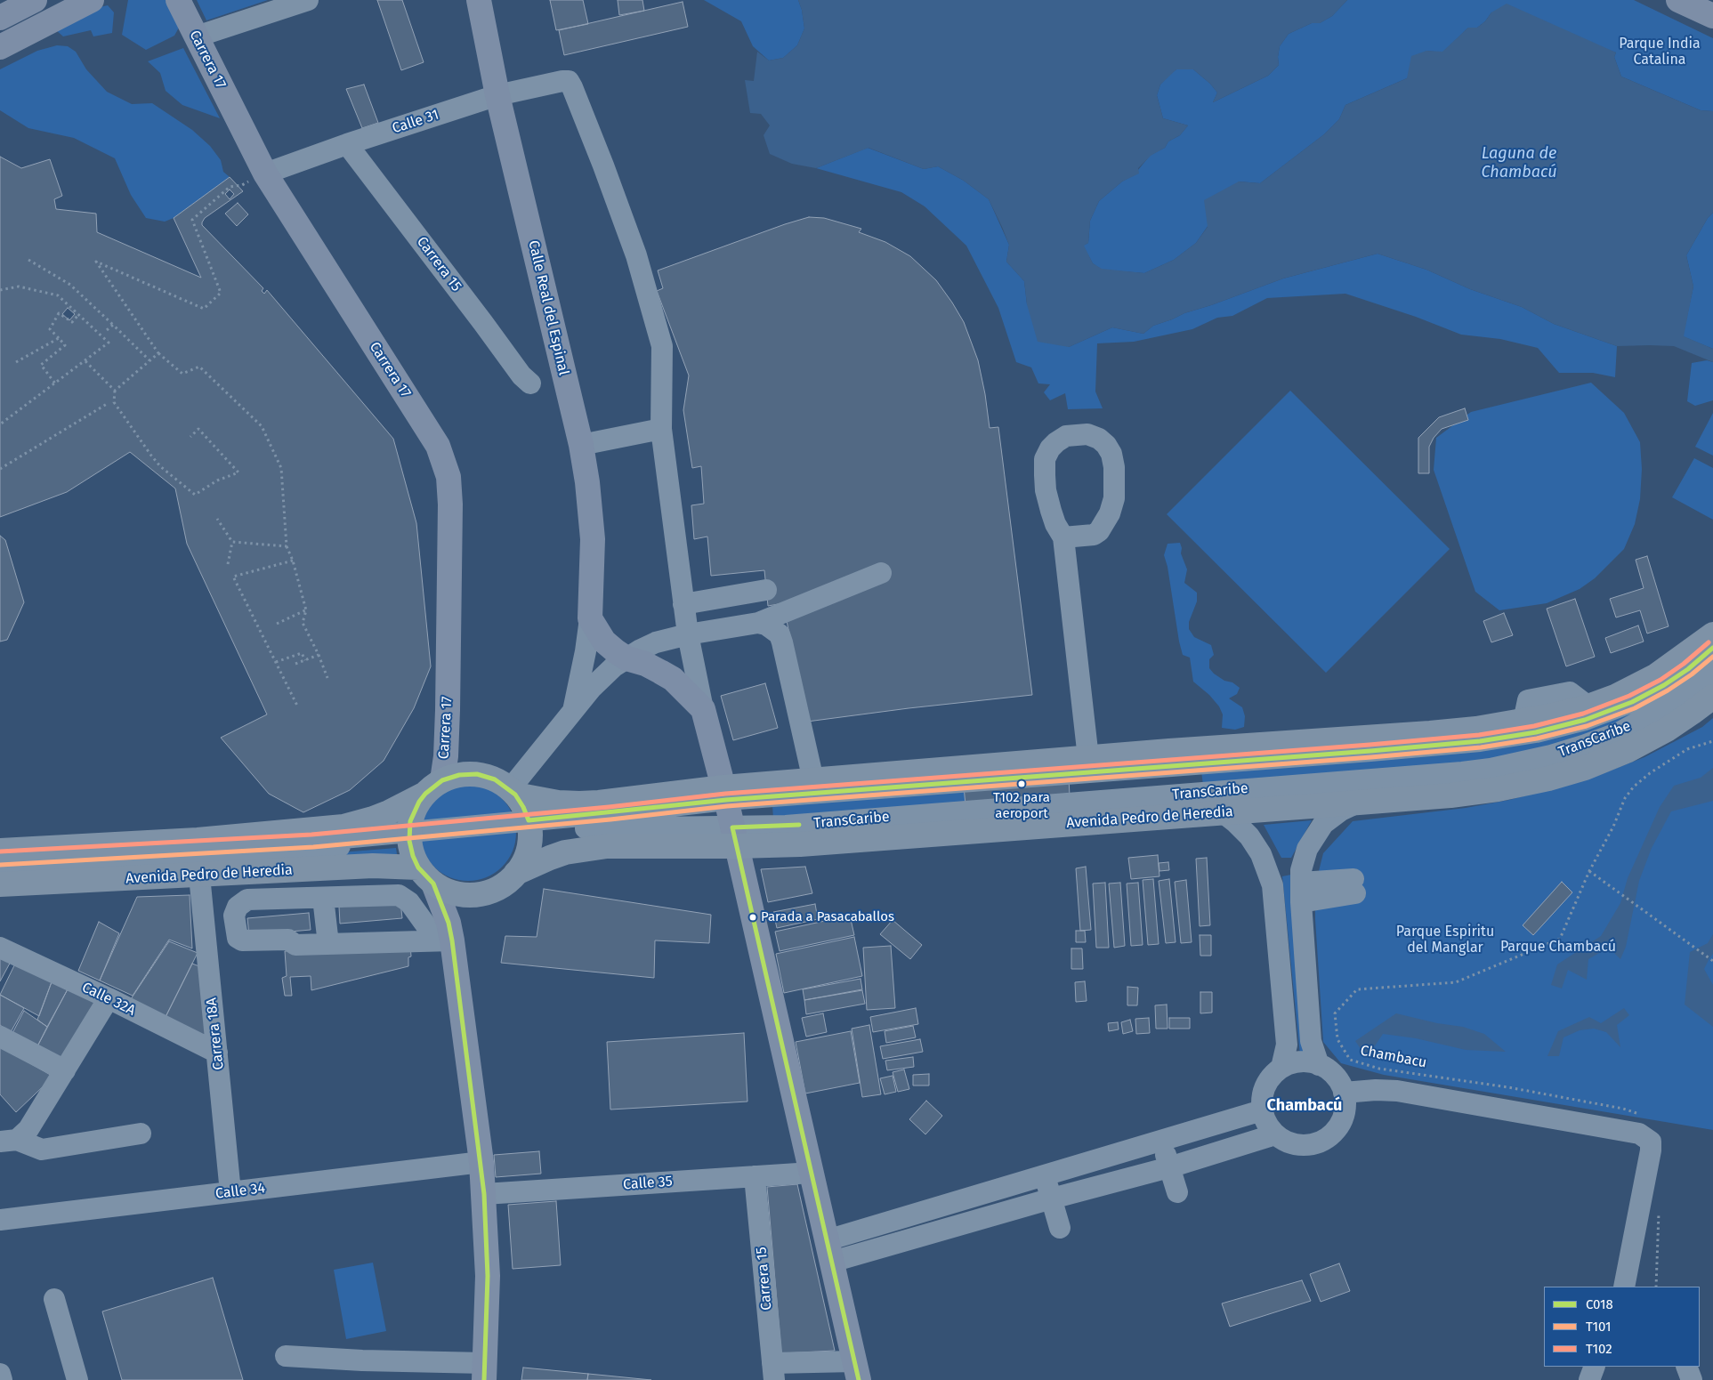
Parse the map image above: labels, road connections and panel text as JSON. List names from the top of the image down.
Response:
{
  "streets": {
    "highway": ["Avenida Pedro de Heredia"],
    "main road": ["Carrera 17", "Calle Real del Espinal"],
    "street": [
      "Calle 31",
      "Carrera 15",
      "TransCaribe",
      "Calle 32A",
      "Carrera 18A",
      "Calle 35",
      "Calle 34"
    ],
    "path": ["Chambacu"]
  },
  "crossings": [
    ["Carrera 17", "Calle 31"],
    ["Calle 31", "Carrera 15"],
    ["Calle 31", "Calle Real del Espinal"],
    ["Carrera 15", "Calle 35"],
    ["TransCaribe", "Avenida Pedro de Heredia"],
    ["Avenida Pedro de Heredia", "Carrera 18A"],
    ["Calle 32A", "Carrera 18A"],
    ["Carrera 18A", "Calle 34"]
  ],
  "districts": ["Chambacú"],
  "water": ["Laguna de Chambacú"],
  "parks": ["Parque India Catalina", "Parque Espiritu del Manglar", "Parque Chambacú"],
  "places": ["T102 para aeroport", "Parada a Pasacaballos"],
  "lines": ["transit line T102", "transit line C018", "transit line T101"],
  "legend": ["C018", "T101", "T102"]
}
